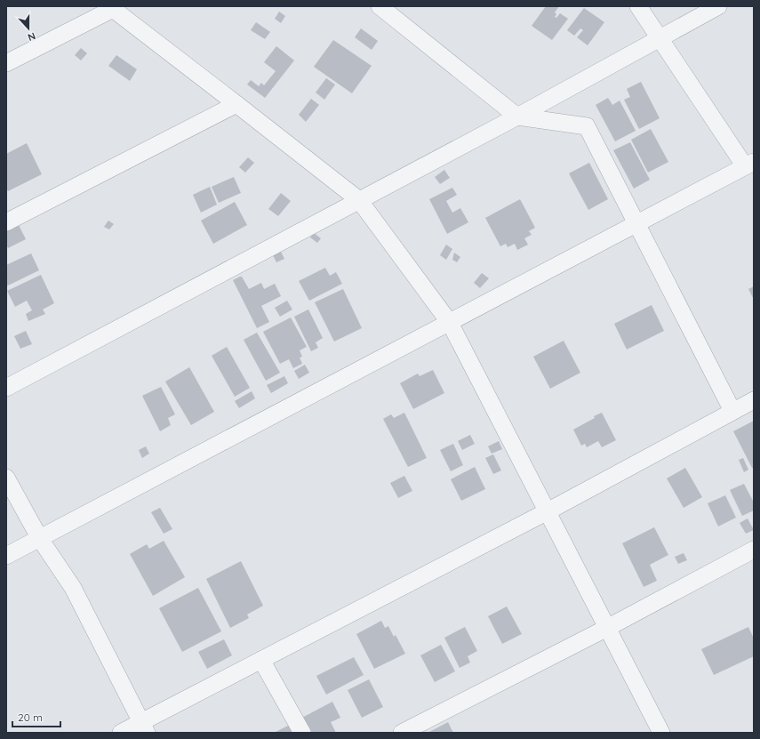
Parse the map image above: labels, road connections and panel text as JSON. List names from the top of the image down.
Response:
{
  "scale_bar": "20 m",
  "north": "bottom"
}
